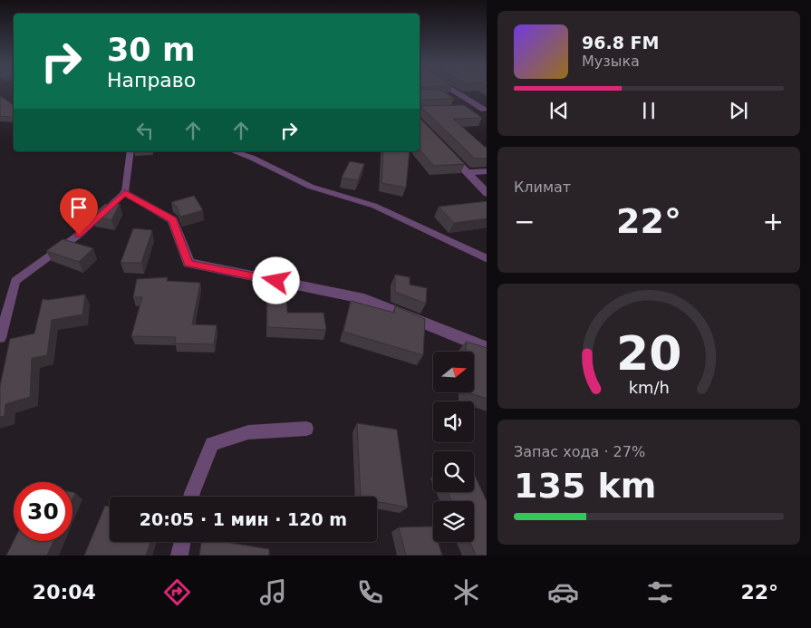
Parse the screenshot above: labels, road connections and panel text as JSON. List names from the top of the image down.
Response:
{
  "north": "right",
  "page": {
    "turn": ["30 m", "Направо"],
    "song": ["96.8 FM", "Музыка"],
    "tile": [
      "Климат",
      ["Запас хода · 27%", "135 km"]
    ],
    "heat": ["−", "22°", "+"],
    "limit": "30",
    "trip": "20:05 · 1 мин · 120 m",
    "tabs": ["20:04", "22°"],
    "gauge": ["20", "km/h"]
  }
}
